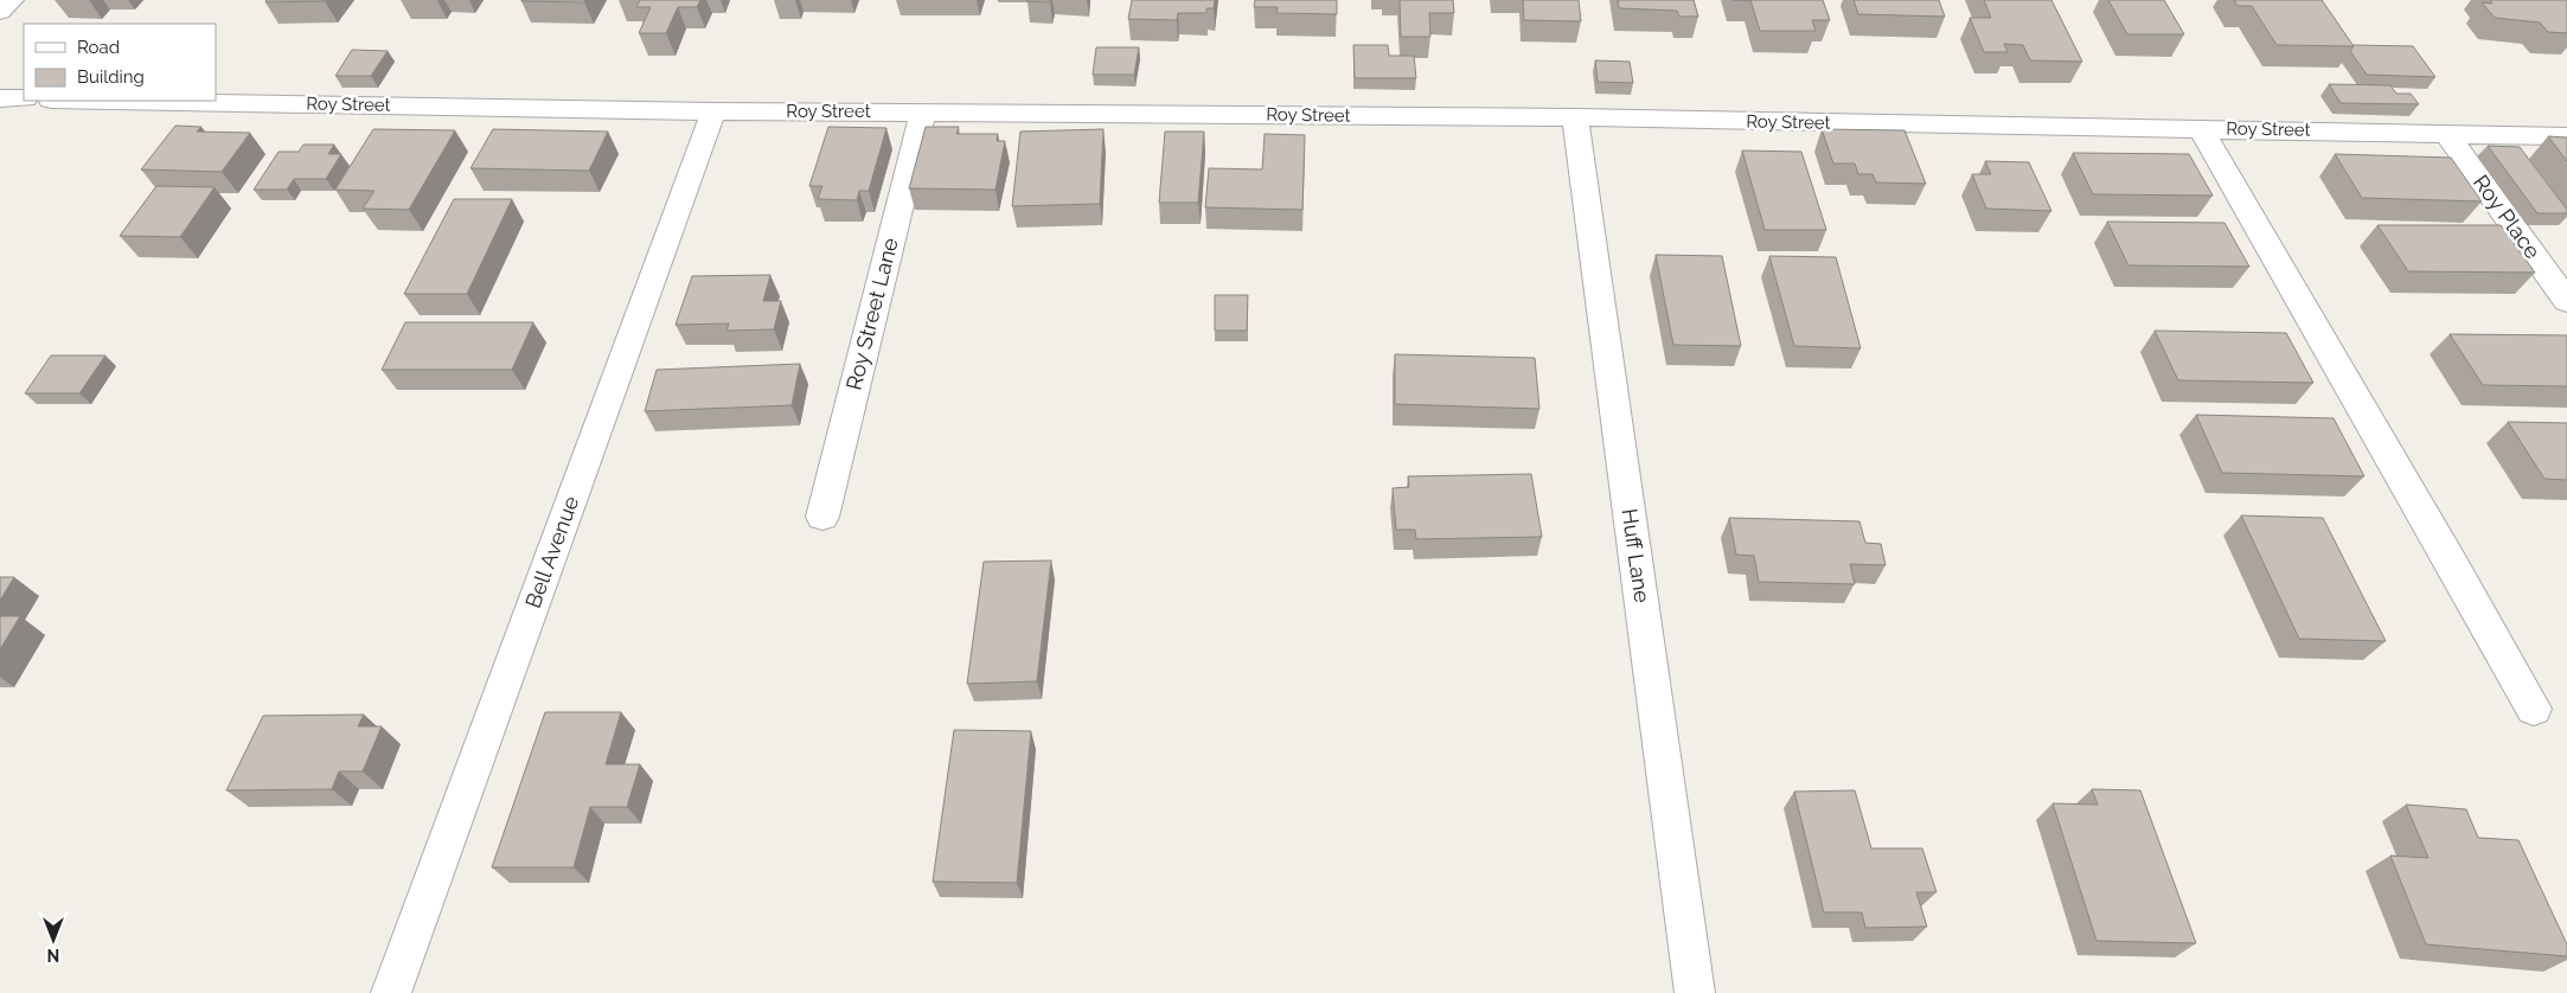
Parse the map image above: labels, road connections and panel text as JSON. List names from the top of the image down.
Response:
{
  "streets": {
    "street": [
      "Roy Street",
      "Roy Place",
      "Roy Street Lane",
      "Bell Avenue",
      "Huff Lane"
    ]
  },
  "crossings": [
    ["Roy Street", "Roy Place"],
    ["Roy Street", "Roy Street Lane"],
    ["Roy Street", "Bell Avenue"],
    ["Roy Street", "Huff Lane"]
  ],
  "legend": ["Road", "Building"],
  "north": "bottom"
}
